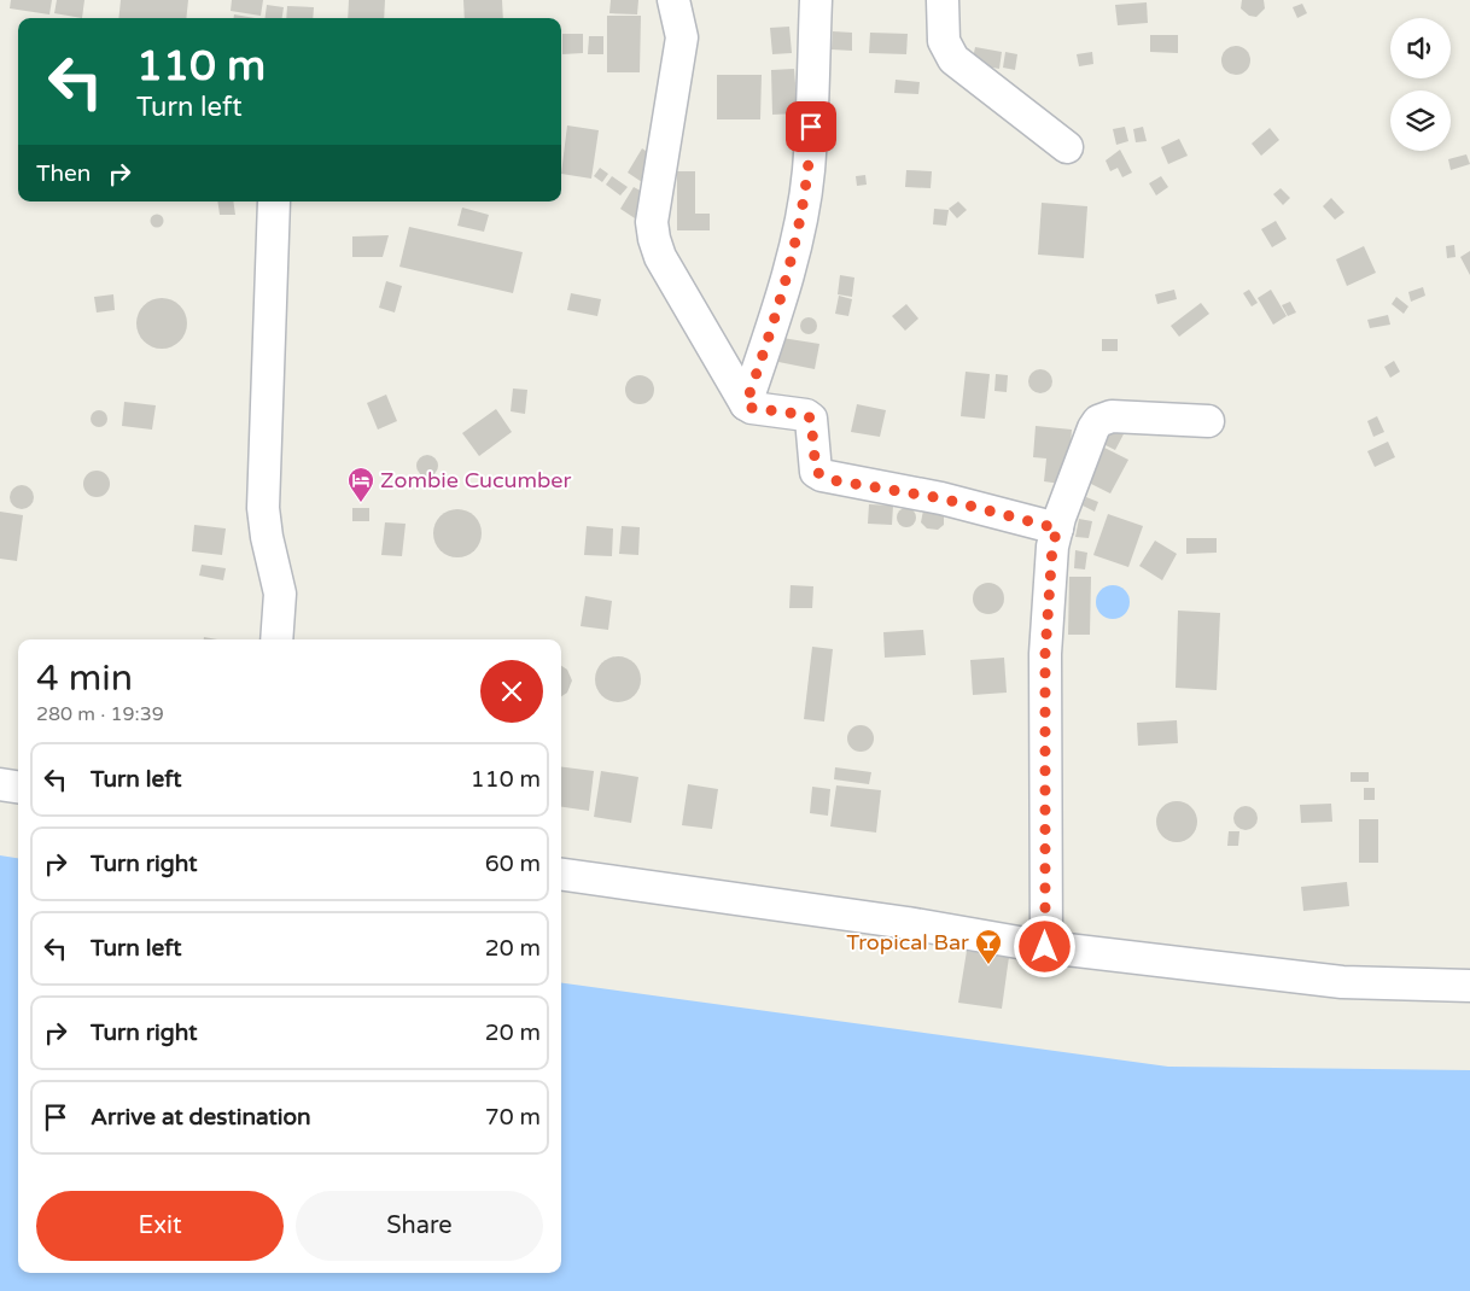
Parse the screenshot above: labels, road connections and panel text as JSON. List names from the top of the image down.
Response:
{
  "places": {
    "hotel": ["Zombie Cucumber"],
    "bar": ["Tropical Bar"]
  },
  "page": {
    "turn": ["110 m", "Turn left"],
    "then": "Then",
    "heading": ["4 min", "280 m · 19:39"],
    "list": [
      {
        "name": "Turn left",
        "value": "110 m"
      },
      {
        "name": "Turn right",
        "value": "60 m"
      },
      {
        "name": "Turn left",
        "value": "20 m"
      },
      {
        "name": "Turn right",
        "value": "20 m"
      },
      {
        "name": "Arrive at destination",
        "value": "70 m"
      }
    ],
    "buttons": ["Exit", "Share"]
  }
}
